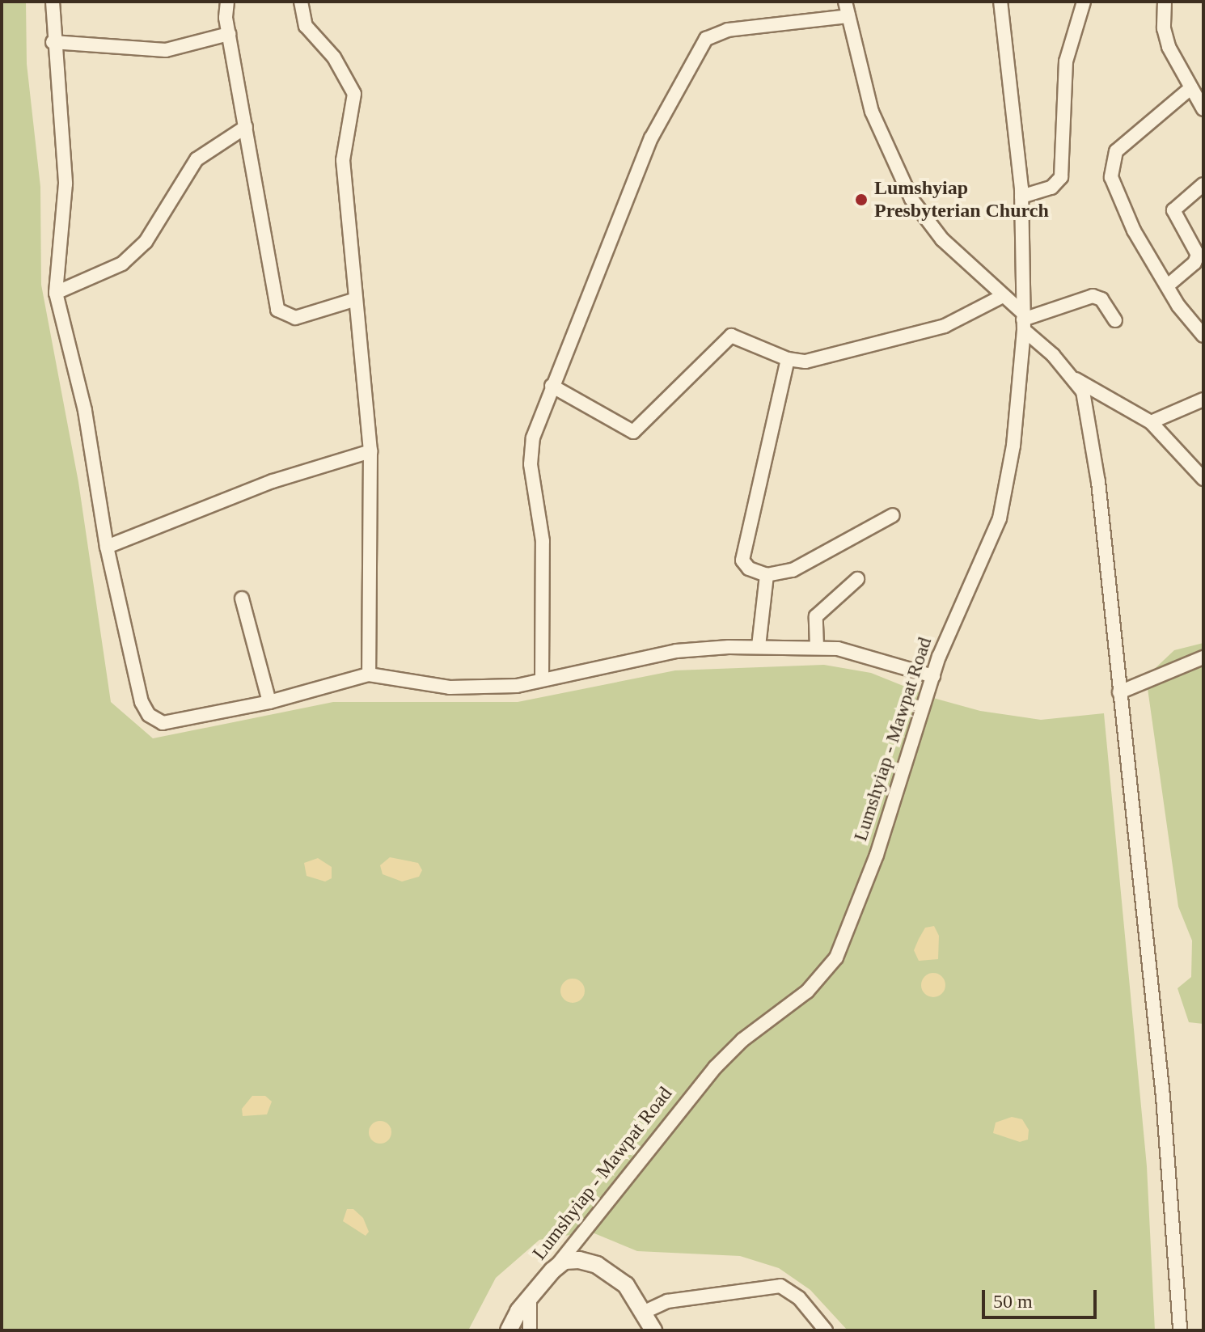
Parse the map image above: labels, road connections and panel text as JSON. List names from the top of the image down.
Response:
{
  "streets": {
    "street": ["Lumshyiap - Mawpat Road"]
  },
  "places": ["Lumshyiap Presbyterian Church"],
  "scale_bar": "50 m"
}
